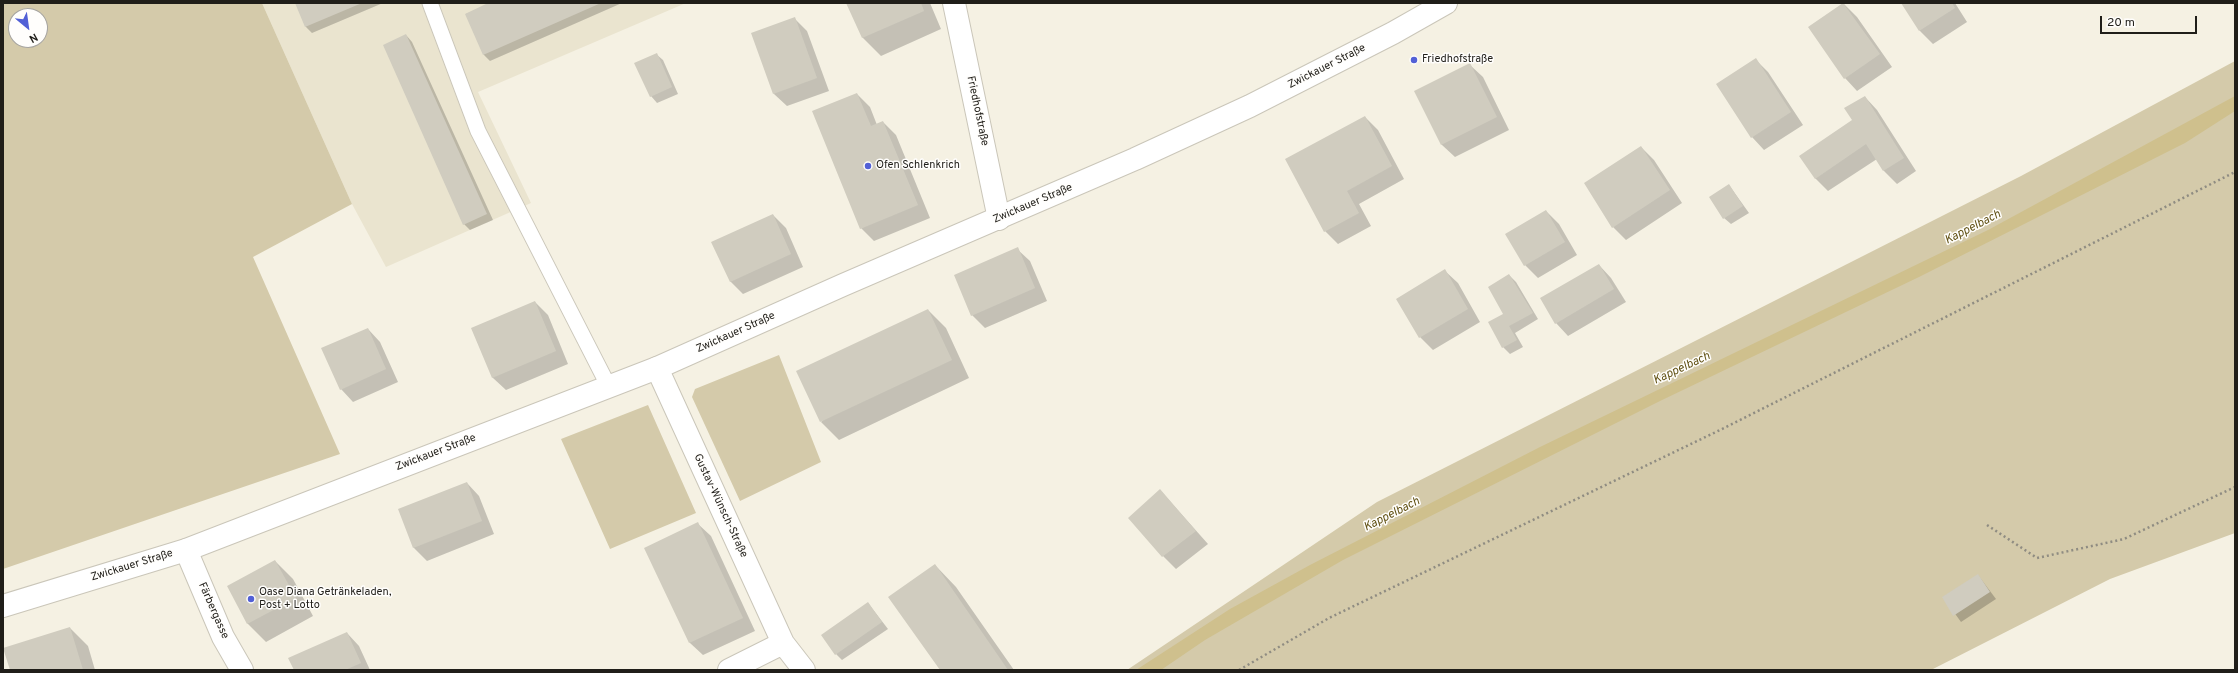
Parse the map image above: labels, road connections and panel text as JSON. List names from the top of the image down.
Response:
{
  "streets": {
    "main road": [
      "Zwickauer Straße",
      "Friedhofstraße",
      "Gustav-Wünsch-Straße",
      "Färbergasse"
    ]
  },
  "crossings": [
    ["Zwickauer Straße", "Friedhofstraße"],
    ["Zwickauer Straße", "Gustav-Wünsch-Straße"],
    ["Zwickauer Straße", "Färbergasse"]
  ],
  "water": ["Kappelbach"],
  "places": ["Friedhofstraße", "Ofen Schlenkrich", "Oase Diana Getränkeladen, Post + Lotto"],
  "scale_bar": "20 m",
  "north": "bottom right"
}
